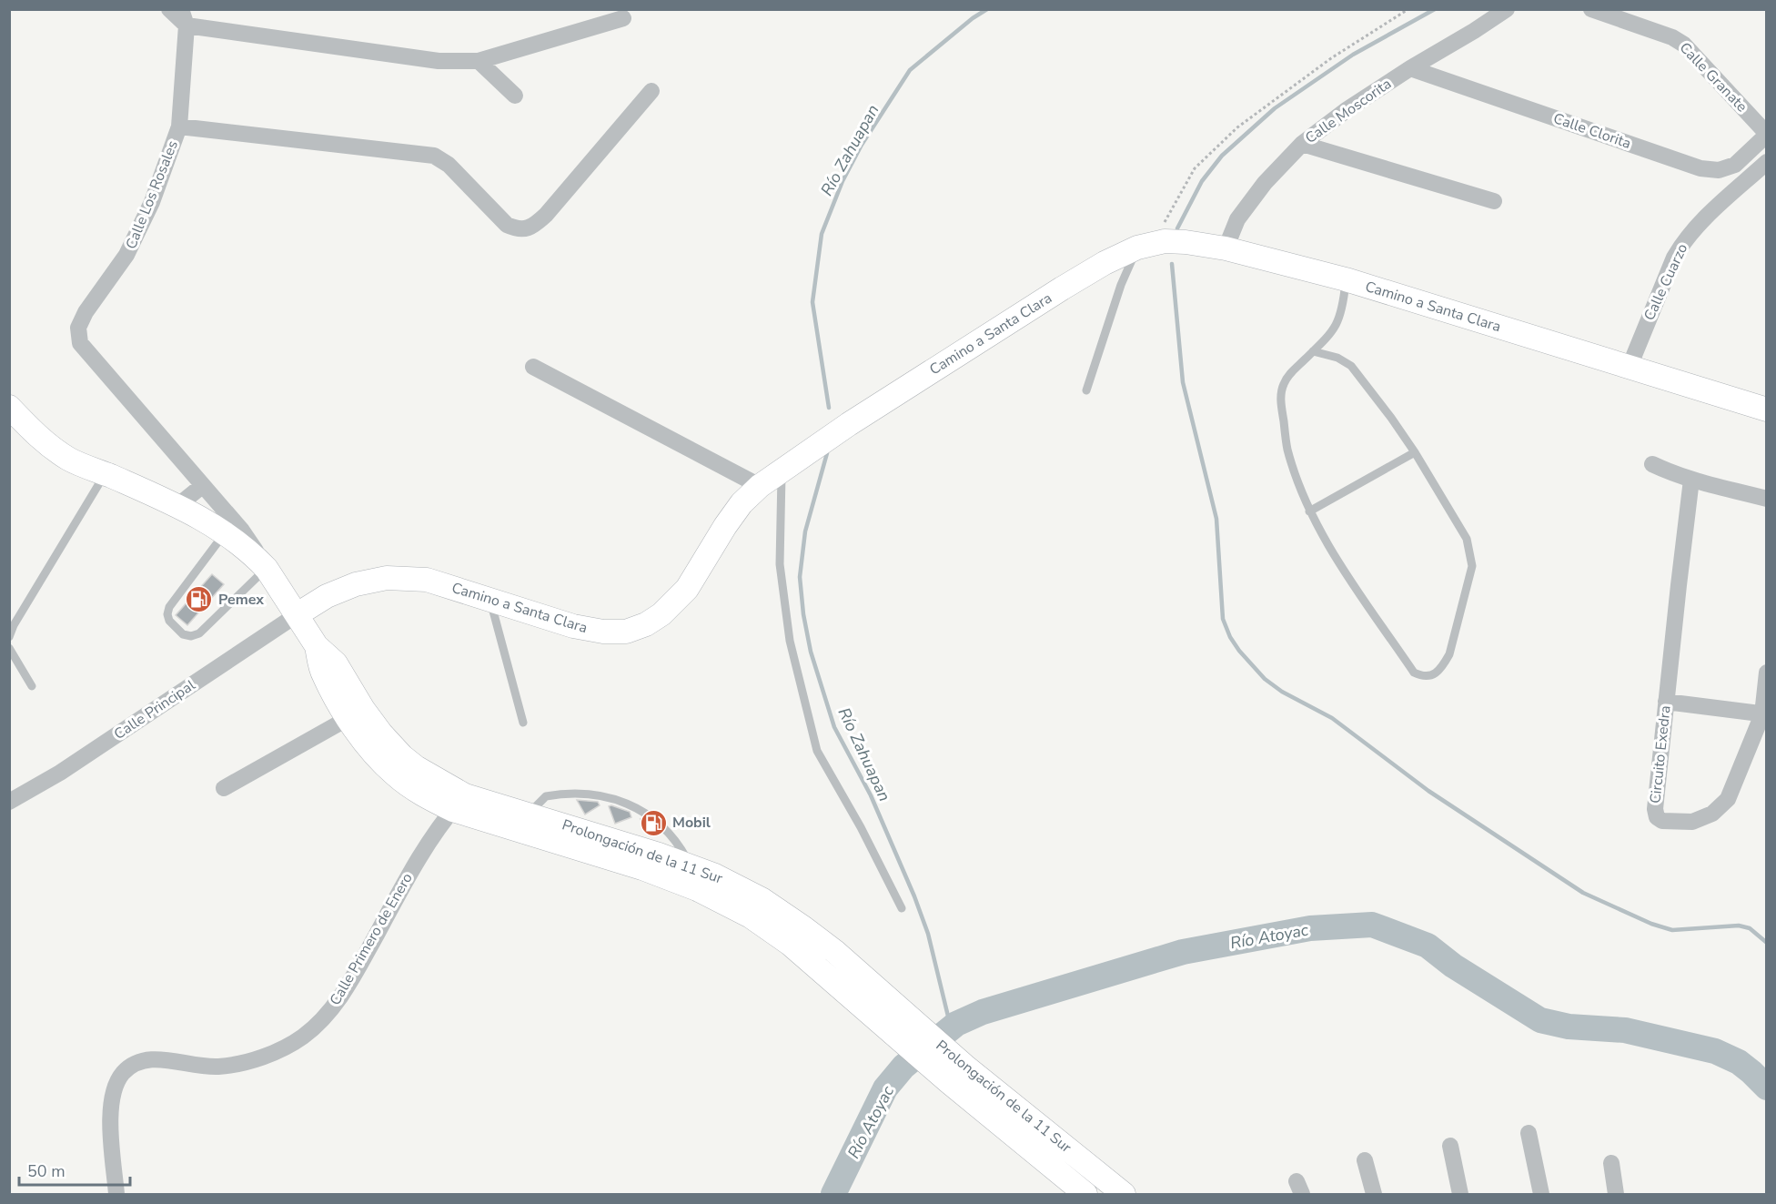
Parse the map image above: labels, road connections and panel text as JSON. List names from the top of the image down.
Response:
{
  "streets": {
    "main road": ["Camino a Santa Clara", "Prolongación de la 11 Sur"],
    "street": [
      "Calle Granate",
      "Calle Moscorita",
      "Calle Clorita",
      "Calle Los Rosales",
      "Calle Cuarzo",
      "Calle Principal",
      "Circuito Exedra",
      "Calle Primero de Enero"
    ]
  },
  "crossings": [
    ["Calle Granate", "Calle Clorita"],
    ["Calle Moscorita", "Calle Clorita"],
    ["Calle Moscorita", "Camino a Santa Clara"],
    ["Calle Los Rosales", "Prolongación de la 11 Sur"],
    ["Calle Cuarzo", "Camino a Santa Clara"],
    ["Camino a Santa Clara", "Calle Principal"],
    ["Camino a Santa Clara", "Prolongación de la 11 Sur"],
    ["Calle Principal", "Prolongación de la 11 Sur"],
    ["Prolongación de la 11 Sur", "Calle Primero de Enero"]
  ],
  "water": ["Río Zahuapan", "Río Atoyac"],
  "places": {
    "fuel station": ["Pemex", "Mobil"]
  },
  "scale_bar": "50 m"
}
